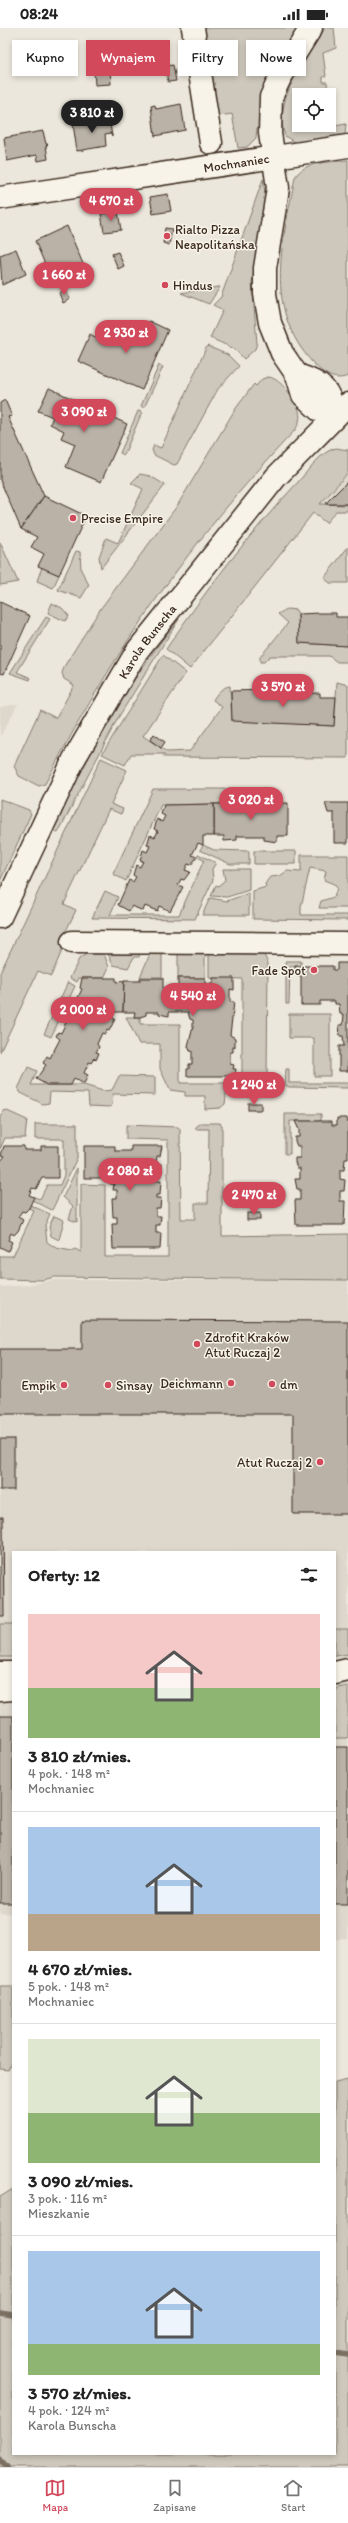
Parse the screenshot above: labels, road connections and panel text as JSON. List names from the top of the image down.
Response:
{
  "streets": {
    "street": ["Mochnaniec", "Karola Bunscha"]
  },
  "crossings": [
    ["Mochnaniec", "Karola Bunscha"]
  ],
  "places": [
    "Rialto Pizza Neapolitańska",
    "Hindus",
    "Precise Empire",
    "Fade Spot",
    "Zdrofit Kraków Atut Ruczaj 2",
    "Deichmann",
    "dm",
    "Empik",
    "Sinsay",
    "Atut Ruczaj 2"
  ],
  "page": {
    "status": "08:24",
    "chip": [
      "Kupno",
      "Wynajem",
      "Filtry",
      "Nowe"
    ],
    "price": [
      "3 810 zł",
      "4 670 zł",
      "1 660 zł",
      "2 930 zł",
      "3 090 zł",
      "3 570 zł",
      "3 020 zł",
      "4 540 zł",
      "2 000 zł",
      "1 240 zł",
      "2 080 zł",
      "2 470 zł"
    ],
    "heading": "Oferty: 12",
    "list": [
      {
        "name": "3 810 zł/mies.",
        "note": "4 pok. · 148 m² · Mochnaniec"
      },
      {
        "name": "4 670 zł/mies.",
        "note": "5 pok. · 148 m² · Mochnaniec"
      },
      {
        "name": "3 090 zł/mies.",
        "note": "3 pok. · 116 m² · Mieszkanie"
      },
      {
        "name": "3 570 zł/mies.",
        "note": "4 pok. · 124 m² · Karola Bunscha"
      }
    ],
    "tabs": ["Mapa", "Zapisane", "Start"]
  }
}
